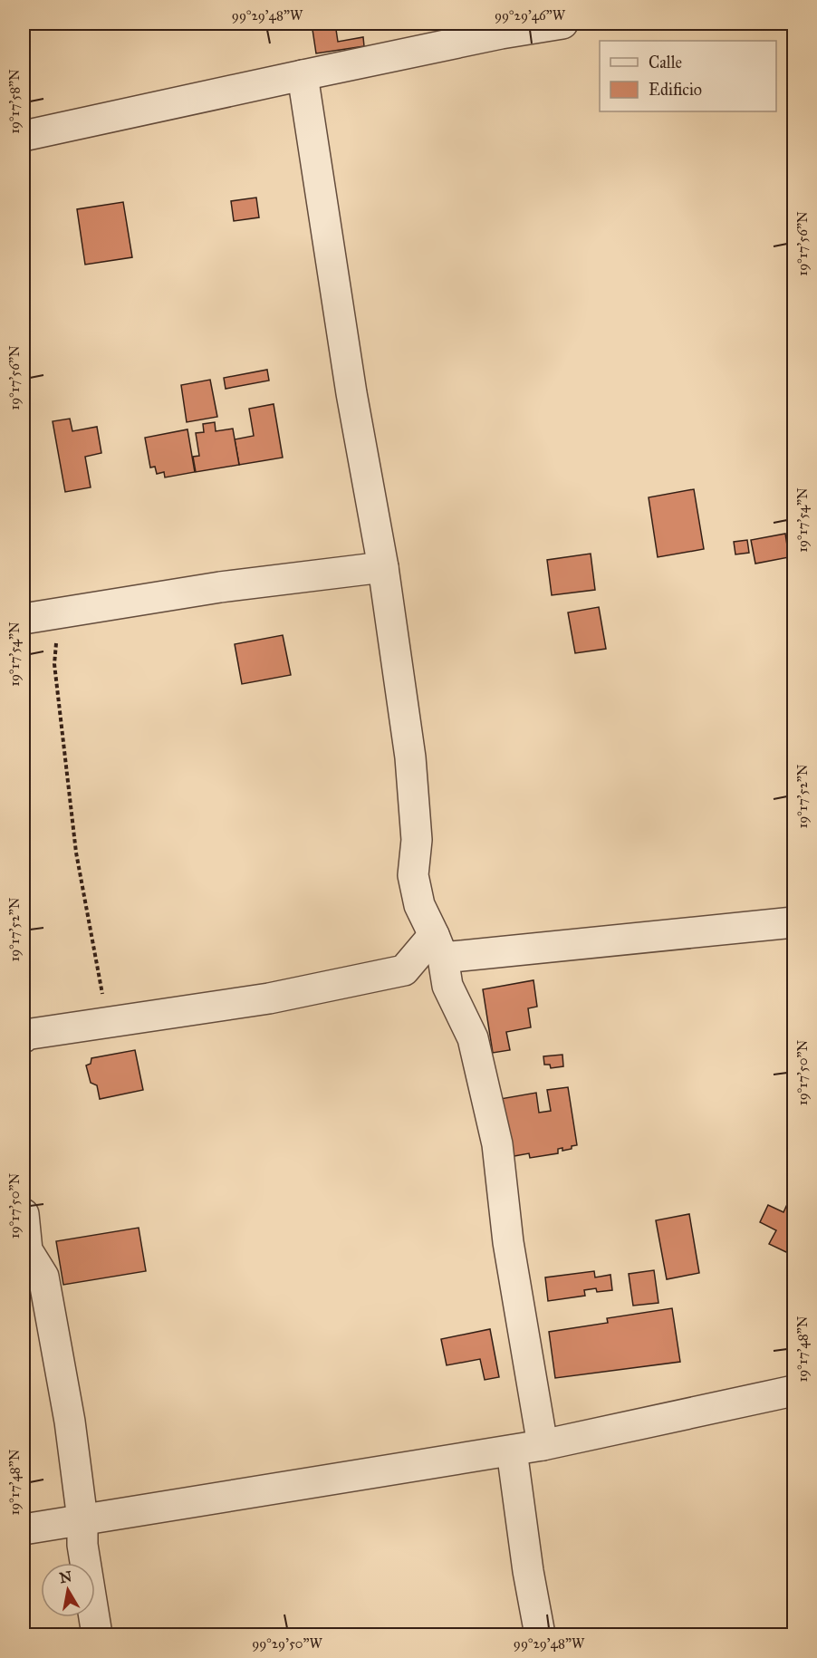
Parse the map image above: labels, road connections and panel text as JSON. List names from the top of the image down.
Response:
{
  "legend": ["Calle", "Edificio"],
  "north": "top",
  "coordinates": [
    "99°29'48\"W",
    "99°29'46\"W",
    "19°17'58\"N",
    "19°17'56\"N",
    "19°17'54\"N",
    "19°17'52\"N",
    "19°17'50\"N",
    "19°17'48\"N",
    "99°29'50\"W"
  ]
}
